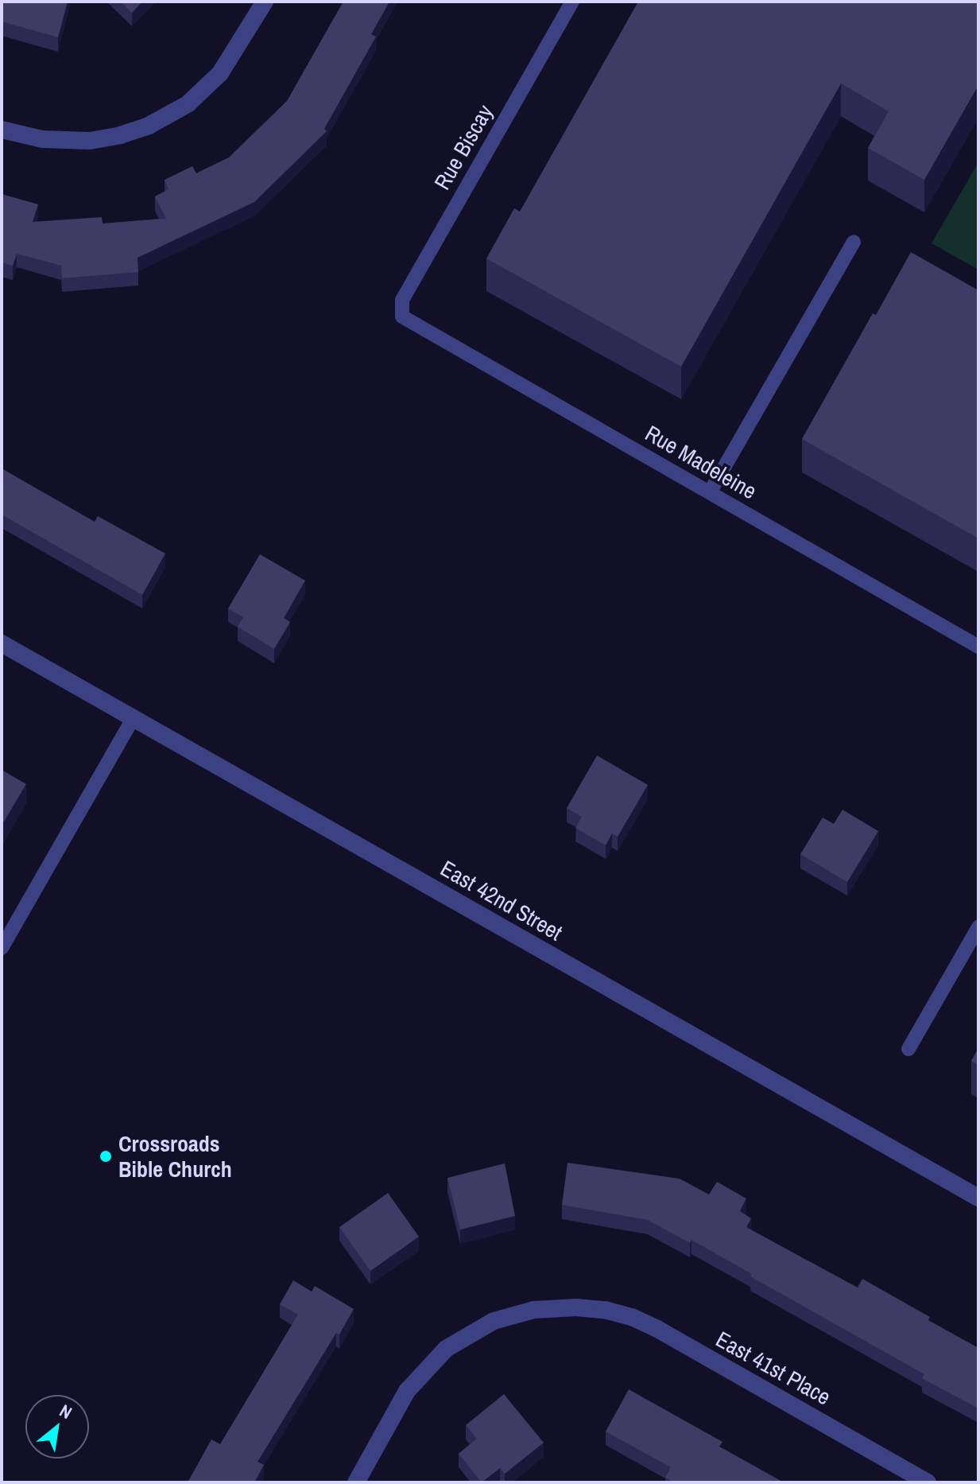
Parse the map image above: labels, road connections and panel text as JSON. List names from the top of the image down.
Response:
{
  "streets": {
    "street": ["East 42nd Street", "East 41st Place"],
    "lane": ["Rue Biscay", "Rue Madeleine"]
  },
  "crossings": [
    ["Rue Biscay", "Rue Madeleine"]
  ],
  "places": ["Crossroads Bible Church"],
  "north": "top right"
}
